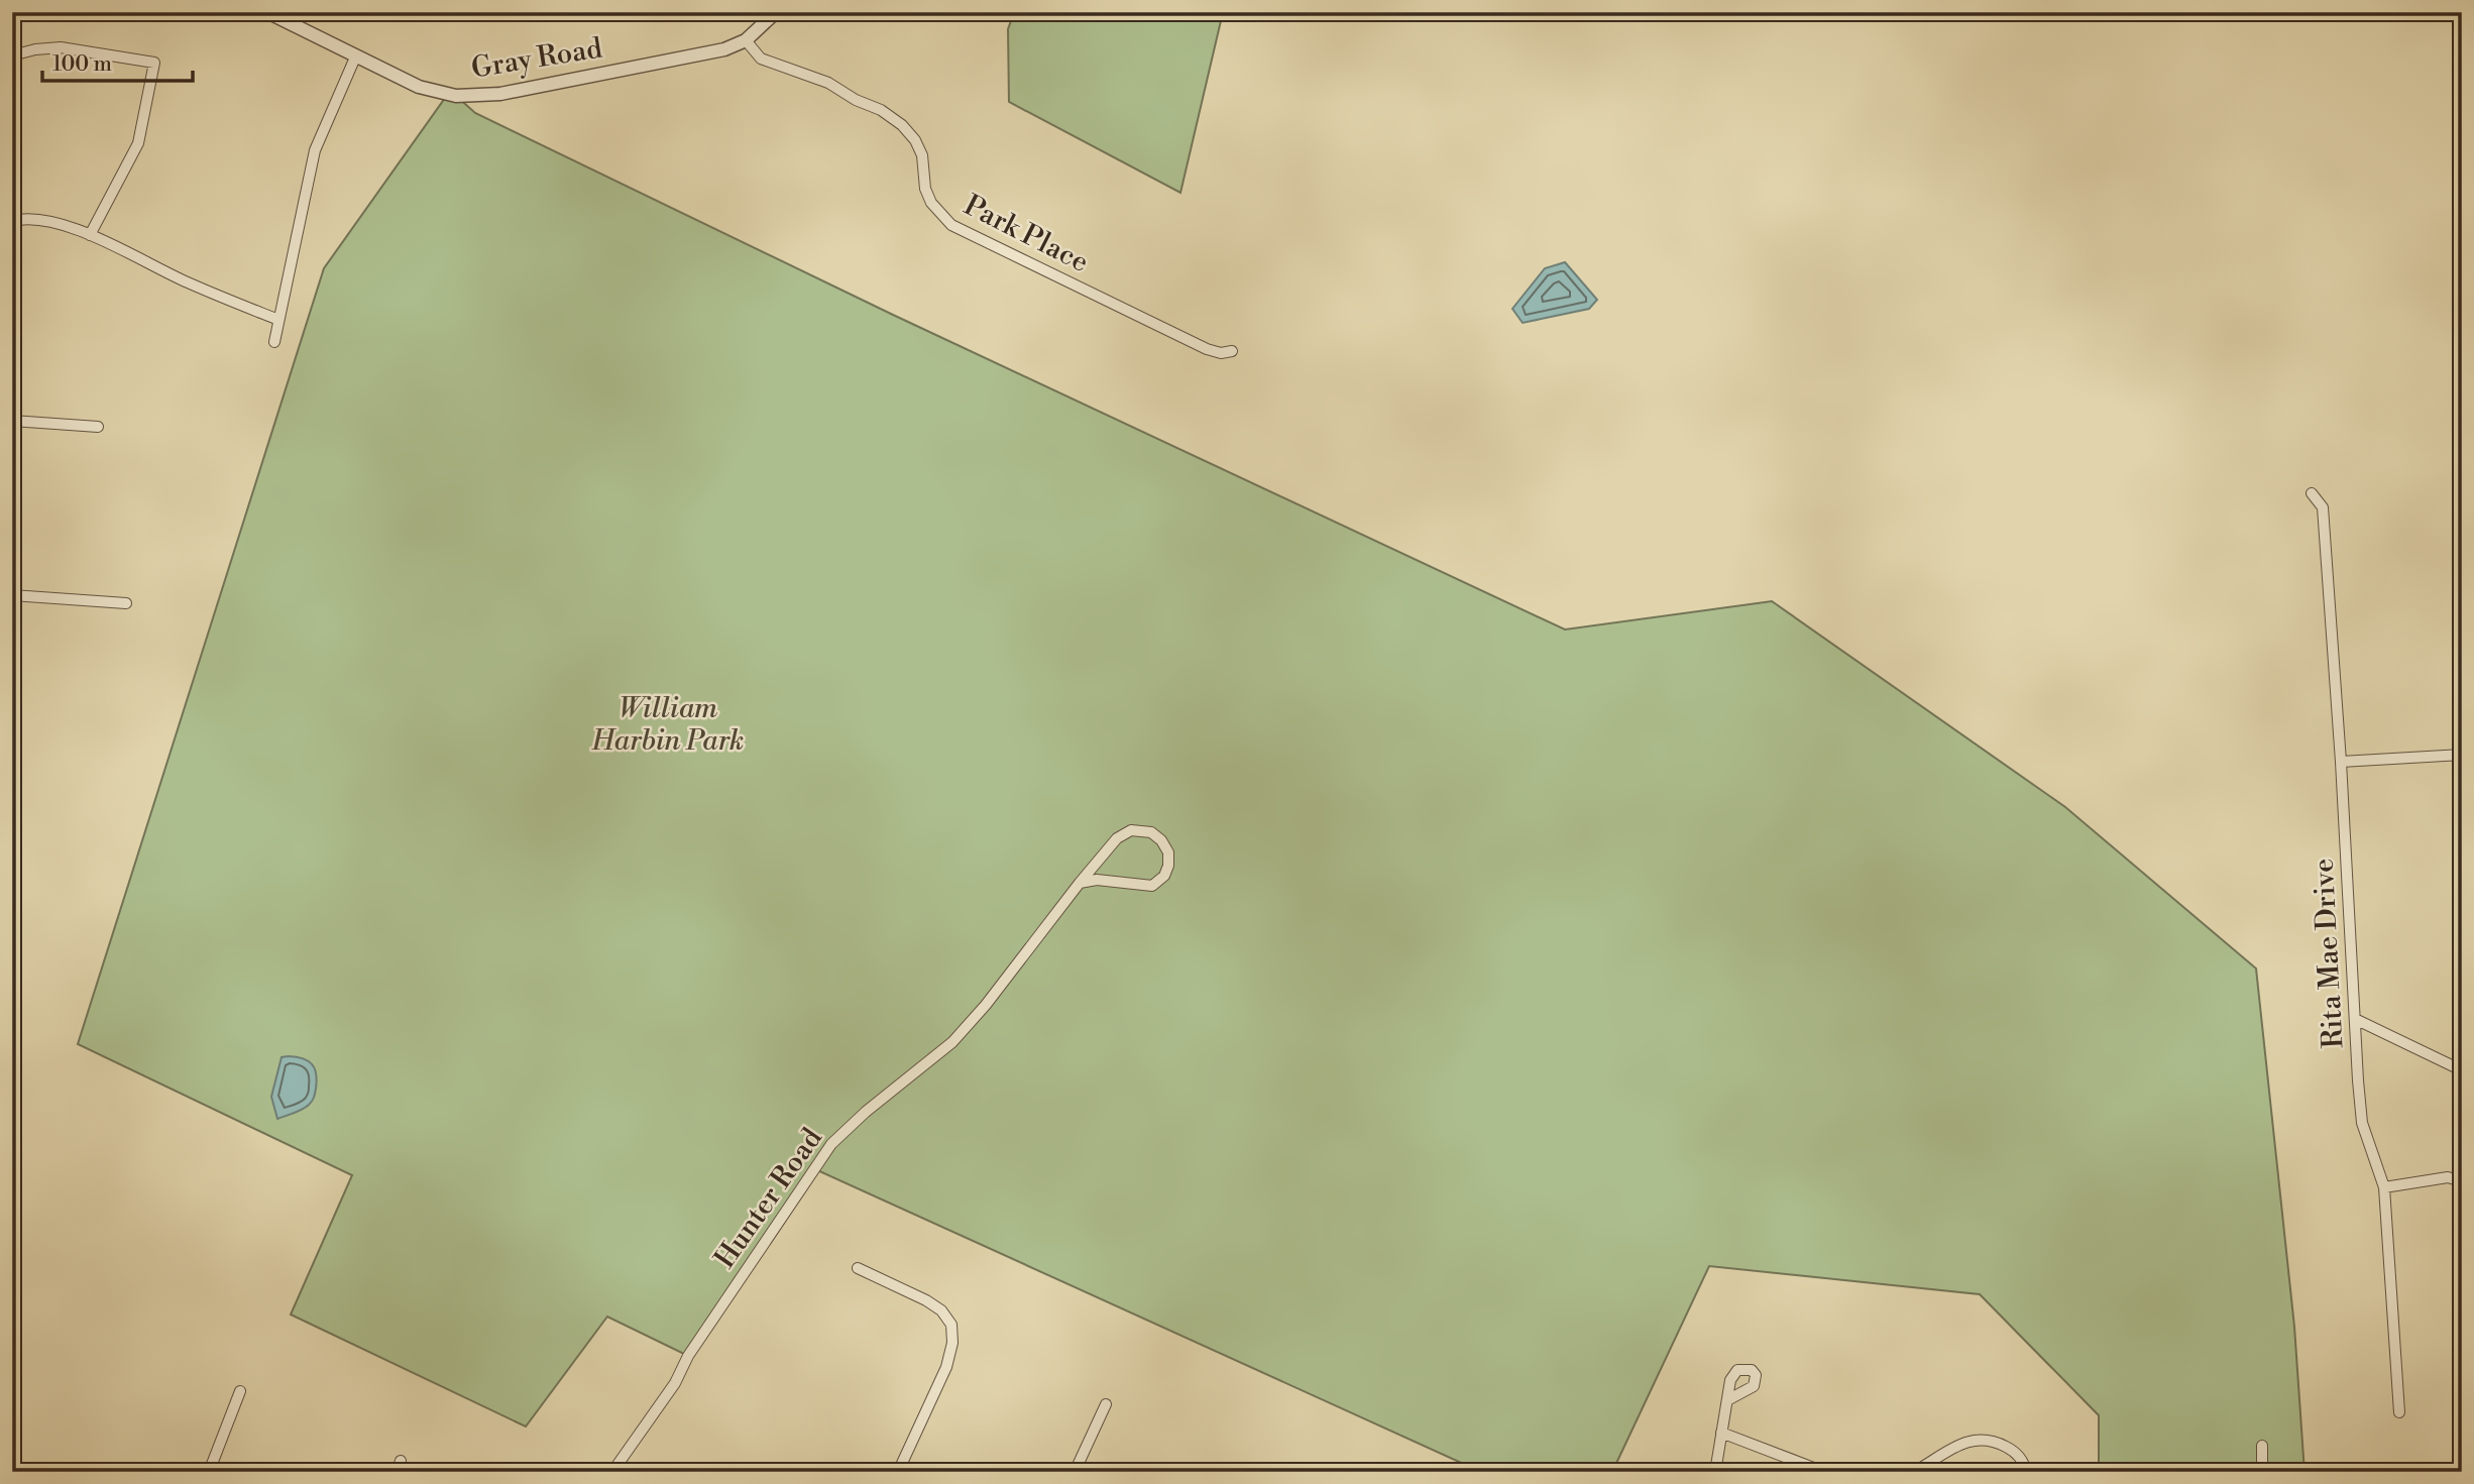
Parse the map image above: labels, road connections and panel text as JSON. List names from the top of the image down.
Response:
{
  "streets": {
    "street": [
      "Gray Road",
      "Park Place",
      "Rita Mae Drive",
      "Hunter Road"
    ]
  },
  "crossings": [
    ["Gray Road", "Park Place"]
  ],
  "parks": ["William Harbin Park"],
  "scale_bar": "100 m"
}
